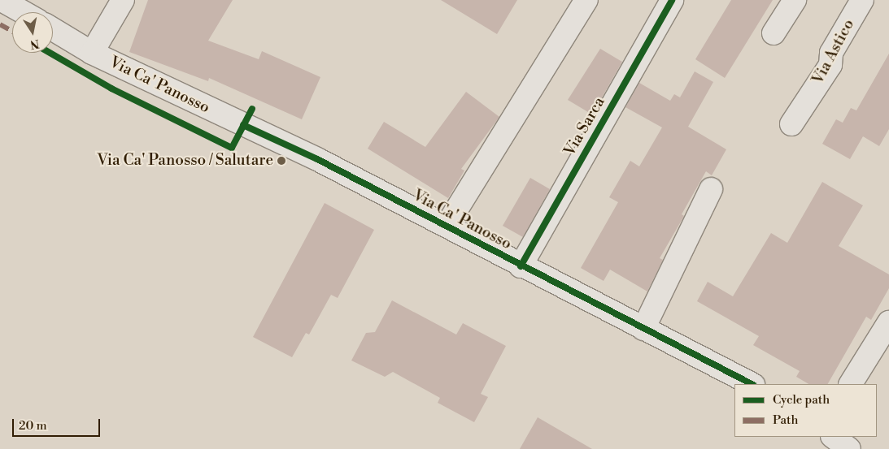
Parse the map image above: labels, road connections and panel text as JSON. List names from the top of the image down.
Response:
{
  "streets": {
    "street": ["Via Astico", "Via Ca' Panosso", "Via Sarca"]
  },
  "crossings": [
    ["Via Ca' Panosso", "Via Sarca"]
  ],
  "places": ["Via Ca' Panosso / Salutare"],
  "legend": ["Cycle path", "Path"],
  "scale_bar": "20 m",
  "north": "bottom"
}
